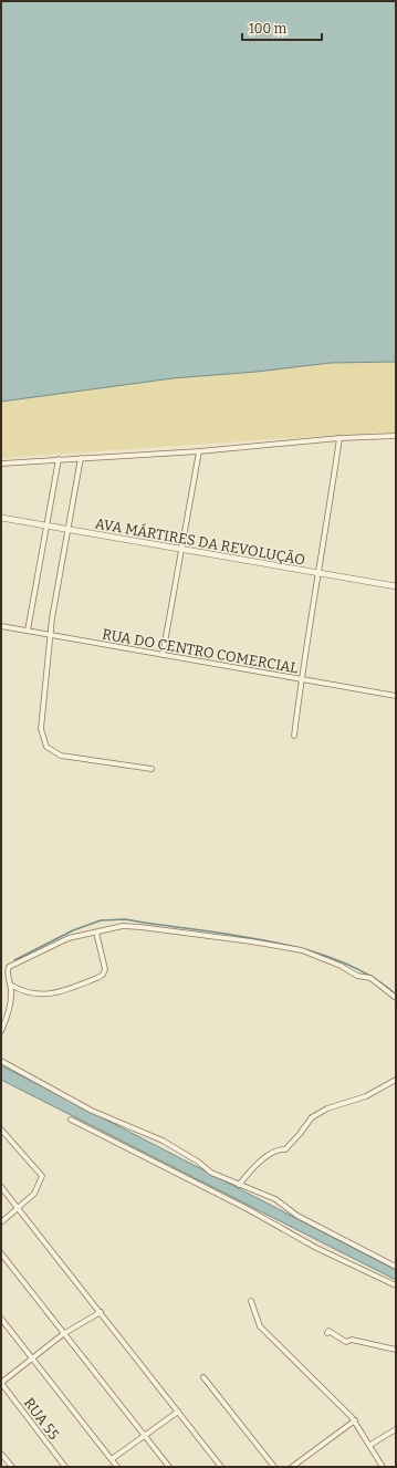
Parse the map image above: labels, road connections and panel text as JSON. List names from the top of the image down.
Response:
{
  "streets": {
    "street": ["AVA MÁRTIRES DA REVOLUÇÃO", "RUA DO CENTRO COMERCIAL", "RUA 55"]
  },
  "scale_bar": "100 m"
}
